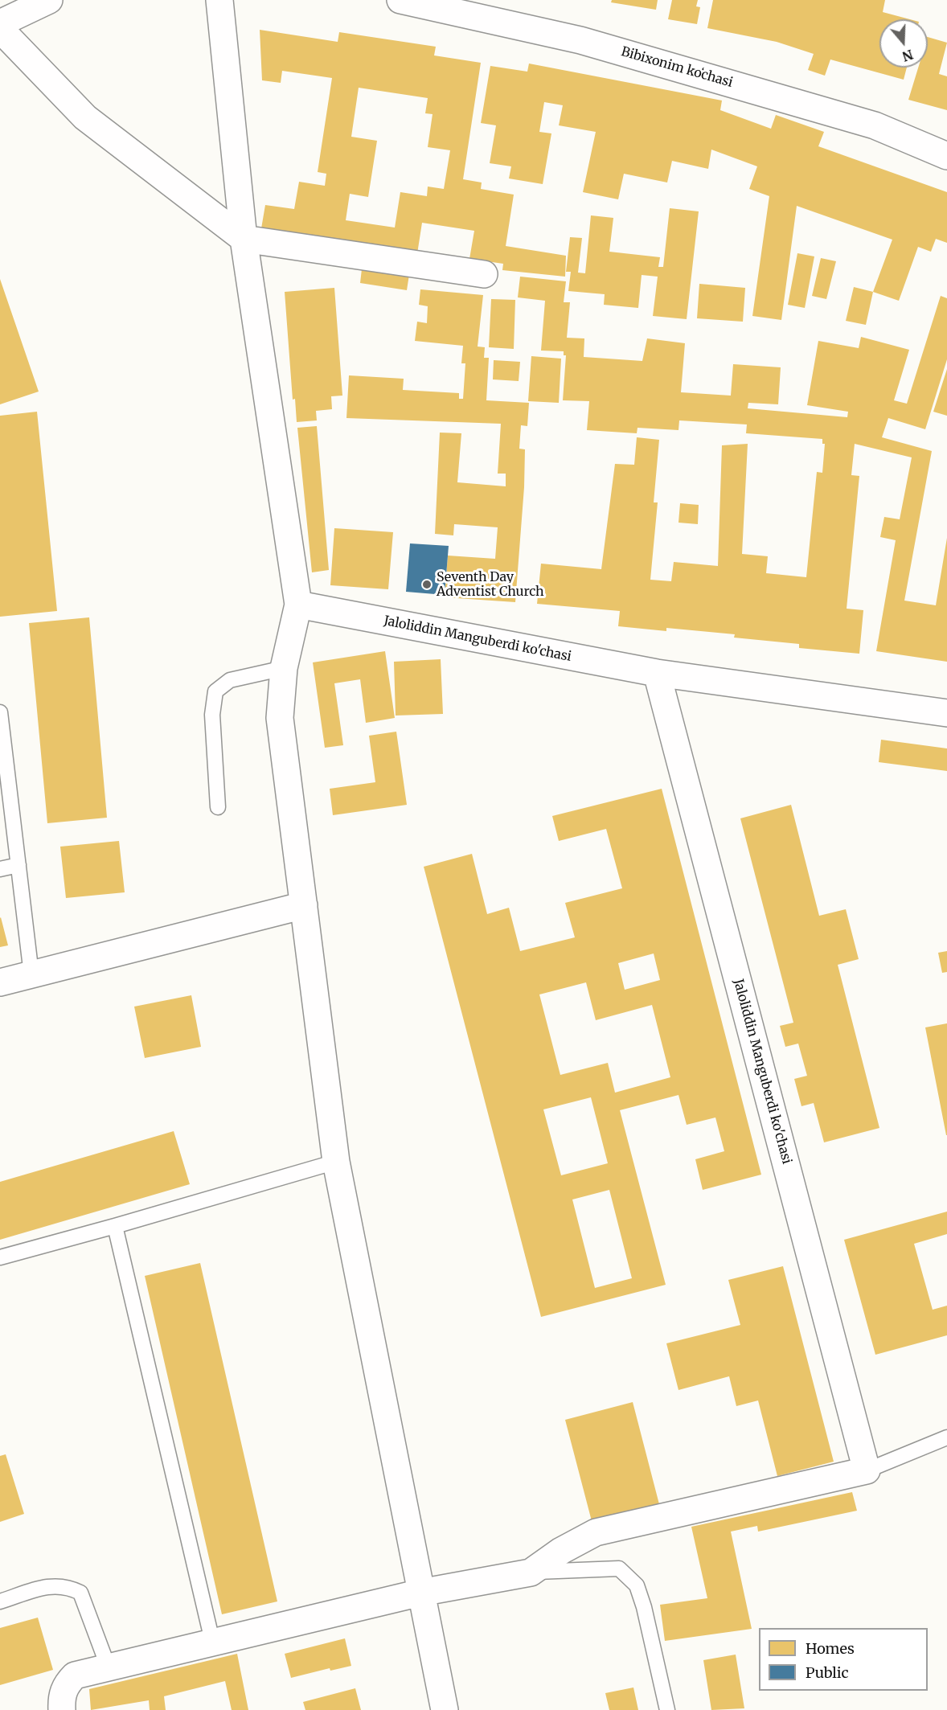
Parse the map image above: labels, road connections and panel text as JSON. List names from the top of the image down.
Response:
{
  "streets": {
    "street": ["Bibixonim koʻchasi", "Jaloliddin Manguberdi ko'chasi"]
  },
  "places": ["Seventh Day Adventist Church"],
  "legend": ["Homes", "Public"],
  "north": "bottom"
}
